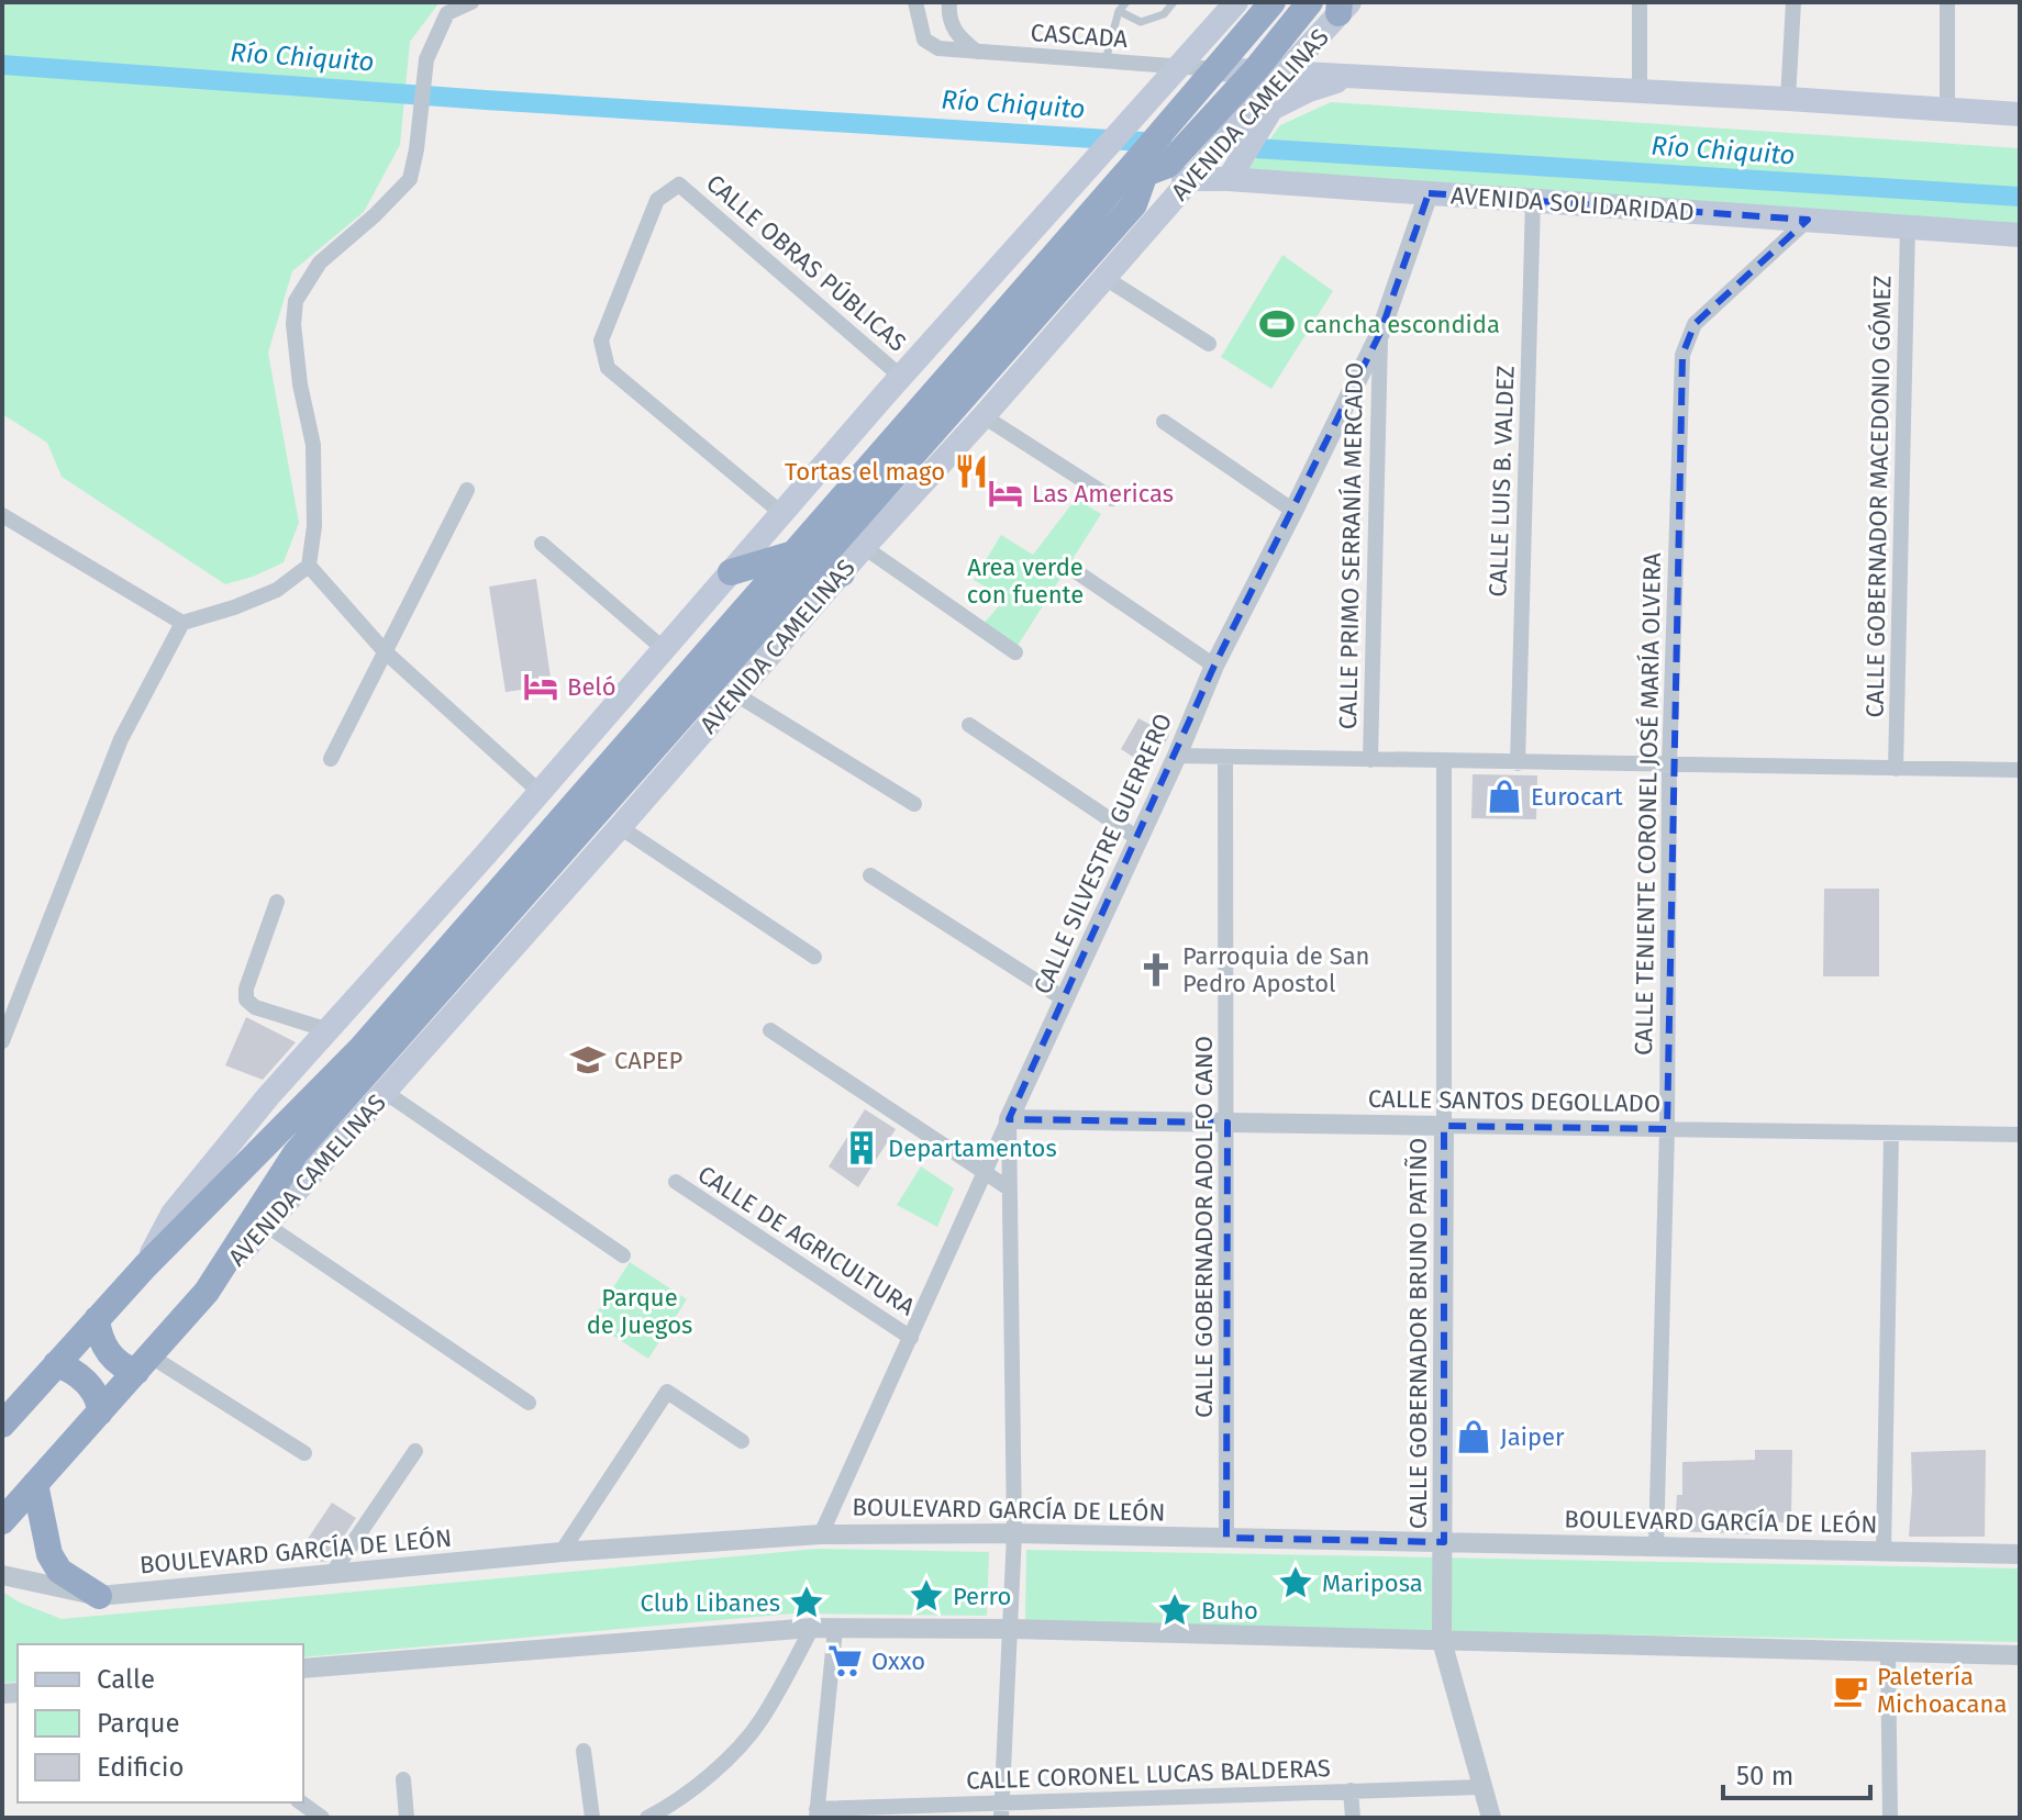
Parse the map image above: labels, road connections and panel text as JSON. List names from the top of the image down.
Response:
{
  "streets": {
    "highway": ["AVENIDA CAMELINAS"],
    "main road": ["AVENIDA SOLIDARIDAD"],
    "street": [
      "CASCADA",
      "CALLE OBRAS PÚBLICAS",
      "CALLE LUIS B. VALDEZ",
      "CALLE GOBERNADOR MACEDONIO GÓMEZ",
      "CALLE PRIMO SERRANÍA MERCADO",
      "CALLE TENIENTE CORONEL JOSÉ MARÍA OLVERA",
      "CALLE SILVESTRE GUERRERO",
      "CALLE SANTOS DEGOLLADO",
      "CALLE GOBERNADOR ADOLFO CANO",
      "CALLE DE AGRICULTURA",
      "CALLE GOBERNADOR BRUNO PATIÑO",
      "BOULEVARD GARCÍA DE LEÓN",
      "CALLE CORONEL LUCAS BALDERAS"
    ]
  },
  "crossings": [
    ["CASCADA", "AVENIDA CAMELINAS"],
    ["AVENIDA CAMELINAS", "AVENIDA SOLIDARIDAD"],
    ["AVENIDA CAMELINAS", "CALLE OBRAS PÚBLICAS"],
    ["AVENIDA SOLIDARIDAD", "CALLE LUIS B. VALDEZ"],
    ["AVENIDA SOLIDARIDAD", "CALLE GOBERNADOR MACEDONIO GÓMEZ"],
    ["AVENIDA SOLIDARIDAD", "CALLE TENIENTE CORONEL JOSÉ MARÍA OLVERA"],
    ["AVENIDA SOLIDARIDAD", "CALLE SILVESTRE GUERRERO"],
    ["CALLE PRIMO SERRANÍA MERCADO", "CALLE SILVESTRE GUERRERO"],
    ["CALLE TENIENTE CORONEL JOSÉ MARÍA OLVERA", "CALLE SANTOS DEGOLLADO"],
    ["CALLE TENIENTE CORONEL JOSÉ MARÍA OLVERA", "BOULEVARD GARCÍA DE LEÓN"],
    ["CALLE SILVESTRE GUERRERO", "CALLE SANTOS DEGOLLADO"],
    ["CALLE SILVESTRE GUERRERO", "CALLE DE AGRICULTURA"],
    ["CALLE SILVESTRE GUERRERO", "BOULEVARD GARCÍA DE LEÓN"],
    ["CALLE SANTOS DEGOLLADO", "CALLE GOBERNADOR ADOLFO CANO"],
    ["CALLE SANTOS DEGOLLADO", "CALLE GOBERNADOR BRUNO PATIÑO"],
    ["CALLE GOBERNADOR ADOLFO CANO", "BOULEVARD GARCÍA DE LEÓN"],
    ["CALLE GOBERNADOR BRUNO PATIÑO", "BOULEVARD GARCÍA DE LEÓN"],
    ["CALLE GOBERNADOR BRUNO PATIÑO", "CALLE CORONEL LUCAS BALDERAS"]
  ],
  "water": ["Río Chiquito"],
  "parks": ["Area verde con fuente", "Parque de Juegos"],
  "places": {
    "sports": ["cancha escondida"],
    "restaurant": ["Tortas el mago"],
    "hotel": ["Las Americas", "Beló"],
    "shop": ["Eurocart", "Jaiper"],
    "church": ["Parroquia de San Pedro Apostol"],
    "school or university": ["CAPEP"],
    "building": ["Departamentos"],
    "place": [
      "Mariposa",
      "Perro",
      "Club Libanes",
      "Buho"
    ],
    "supermarket": ["Oxxo"],
    "cafe": ["Paletería Michoacana"]
  },
  "legend": ["Calle", "Parque", "Edificio"],
  "scale_bar": "50 m"
}
